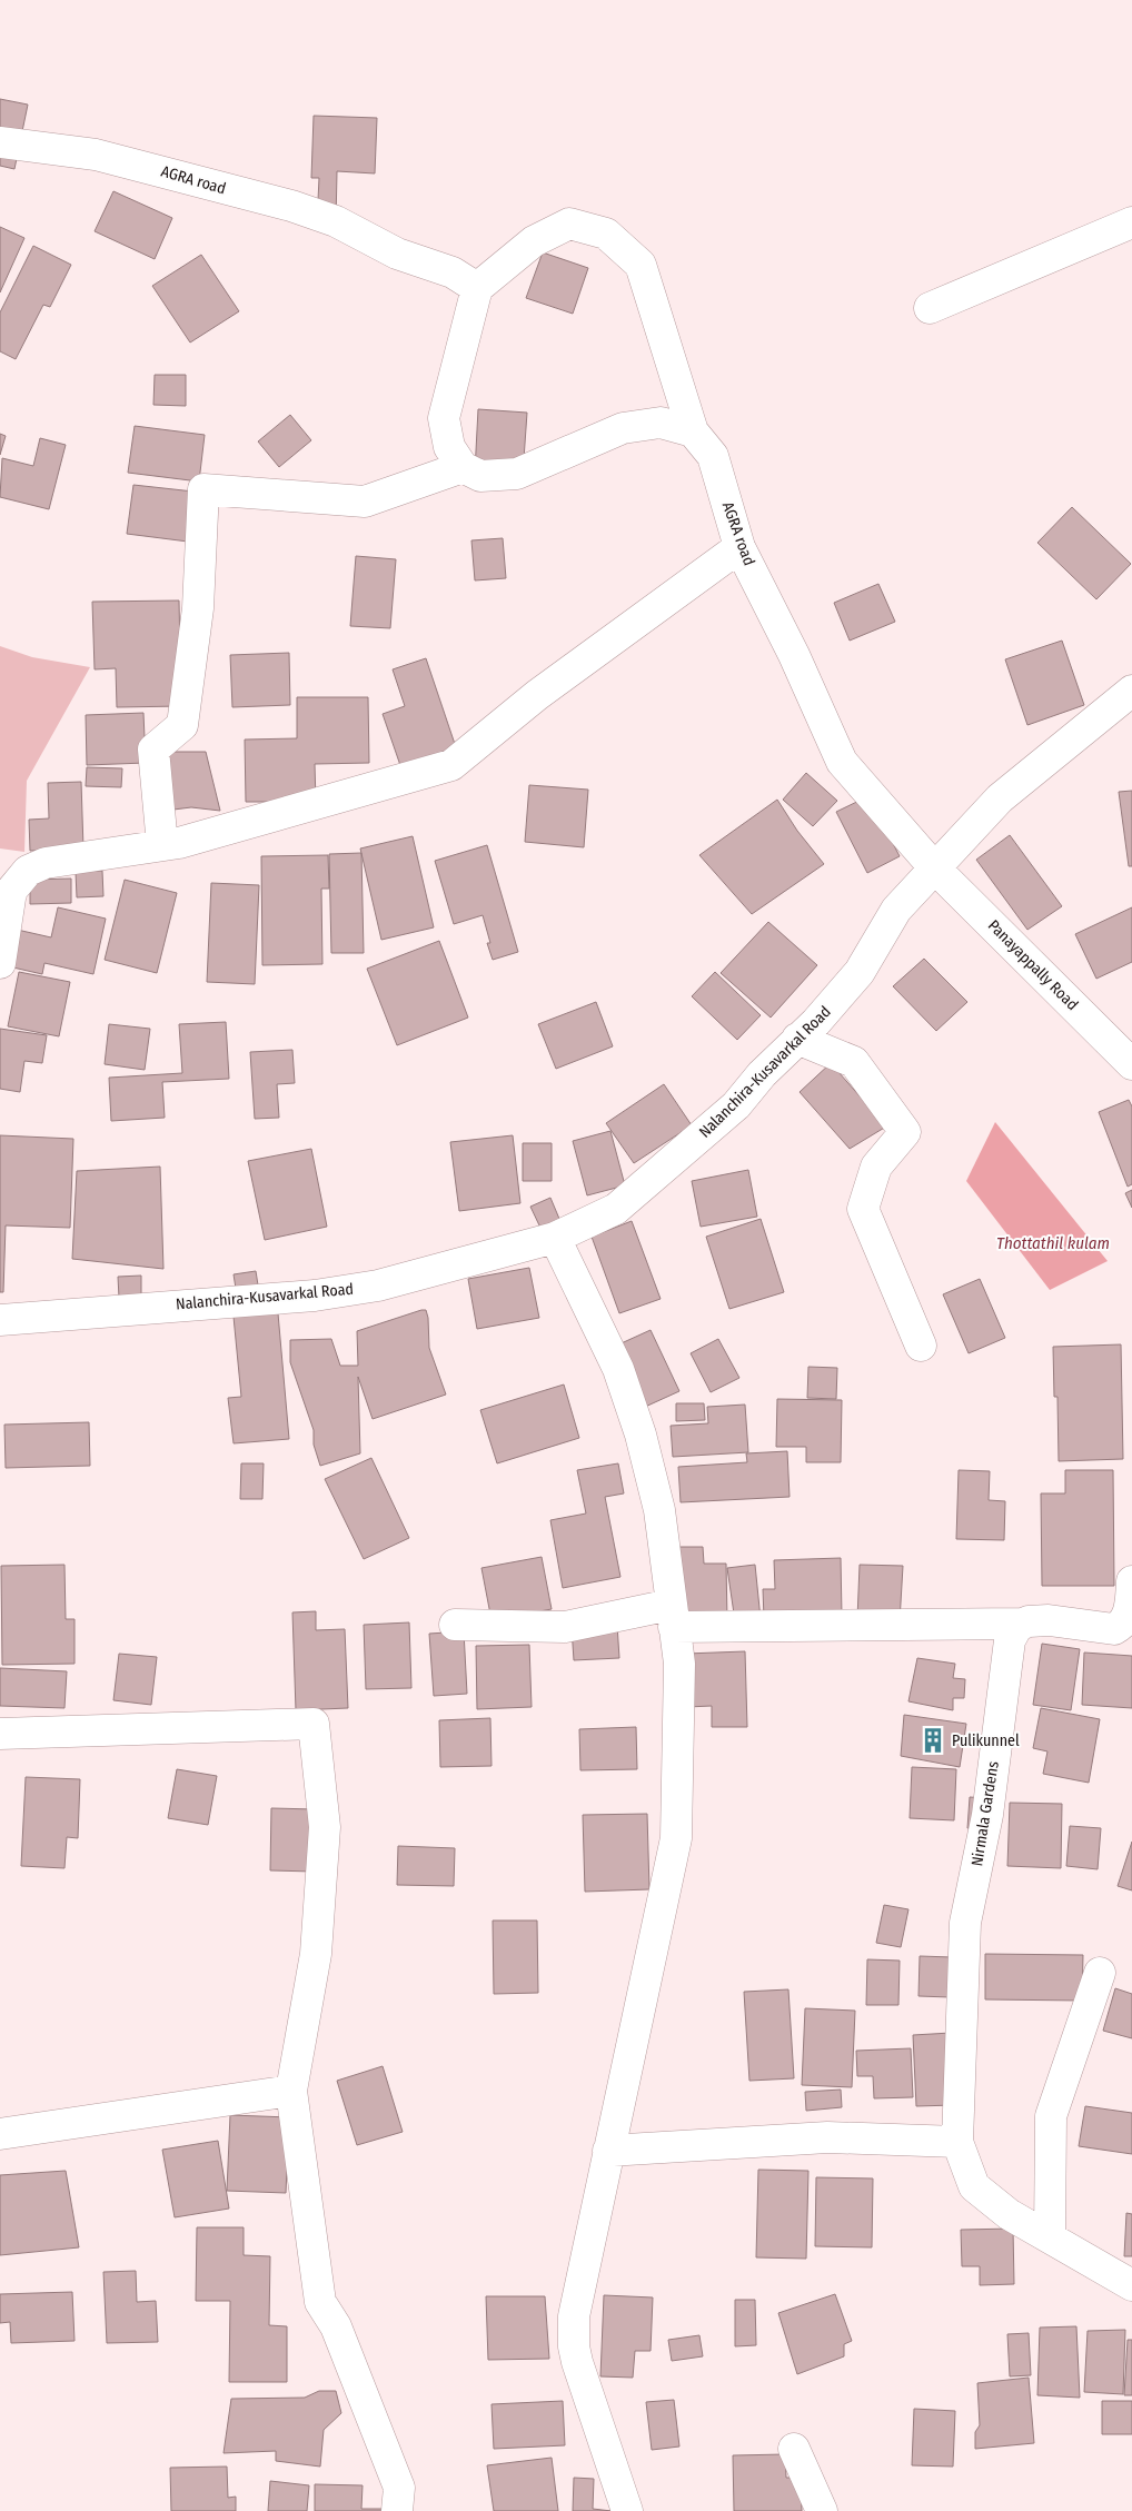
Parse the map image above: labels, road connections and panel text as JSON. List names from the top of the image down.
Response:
{
  "streets": {
    "street": [
      "AGRA road",
      "Panayappally Road",
      "Nalanchira-Kusavarkal Road",
      "Nirmala Gardens"
    ]
  },
  "crossings": [
    ["AGRA road", "Panayappally Road"],
    ["AGRA road", "Nalanchira-Kusavarkal Road"],
    ["Panayappally Road", "Nalanchira-Kusavarkal Road"]
  ],
  "water": ["Thottathil kulam"],
  "places": {
    "building": ["Pulikunnel"]
  }
}
